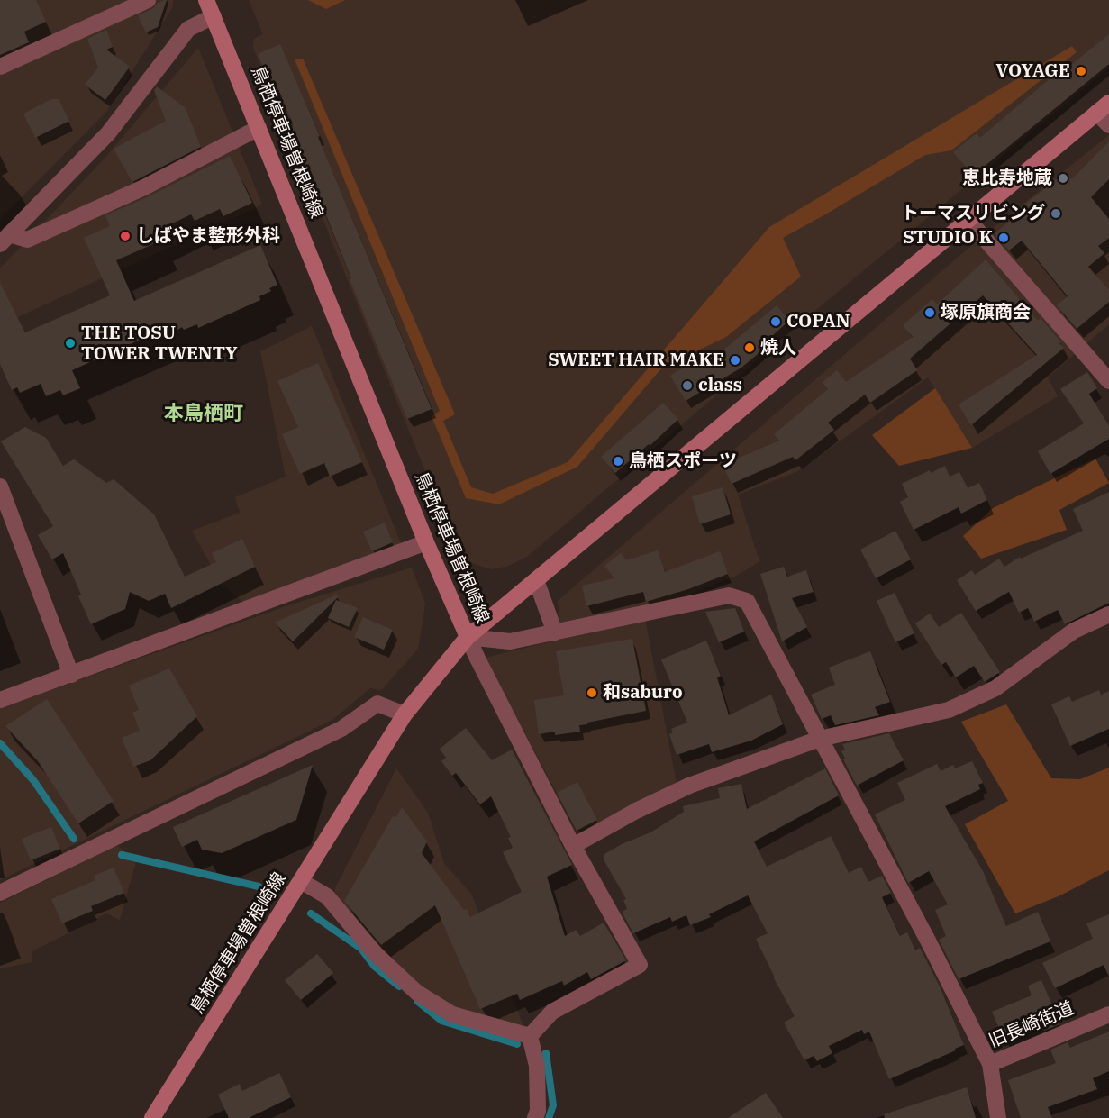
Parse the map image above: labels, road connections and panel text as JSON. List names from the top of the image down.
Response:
{
  "streets": {
    "main road": ["鳥栖停車場曽根崎線"],
    "street": ["旧長崎街道"]
  },
  "districts": ["本鳥栖町"],
  "places": [
    "VOYAGE",
    "恵比寿地蔵",
    "トーマスリビング",
    "しばやま整形外科",
    "STUDIO K",
    "塚原旗商会",
    "COPAN",
    "THE TOSU TOWER TWENTY",
    "焼人",
    "SWEET HAIR MAKE",
    "class",
    "鳥栖スポーツ",
    "和saburo"
  ]
}
